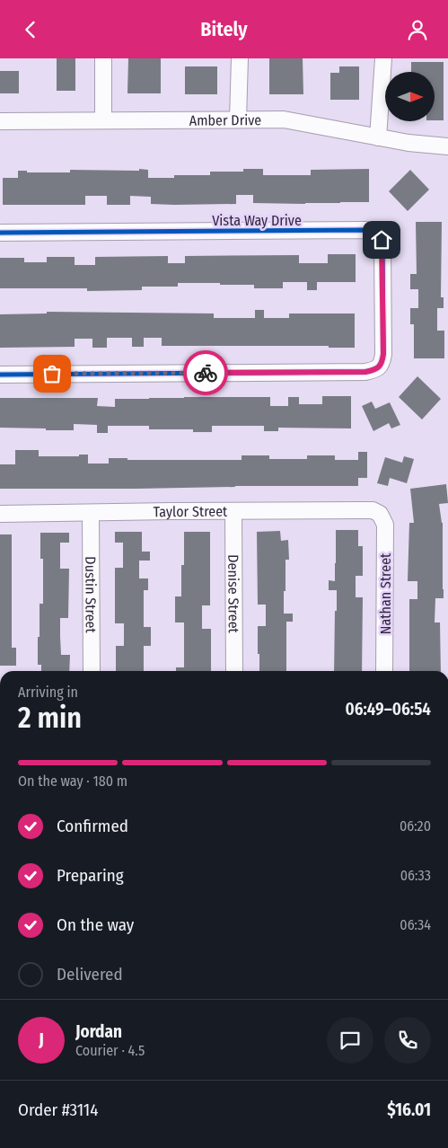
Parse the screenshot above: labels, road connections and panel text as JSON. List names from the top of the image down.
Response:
{
  "streets": {
    "street": [
      "Amber Drive",
      "Vista Way Drive",
      "Taylor Street",
      "Denise Street",
      "Nathan Street",
      "Dustin Street"
    ]
  },
  "crossings": [
    ["Taylor Street", "Denise Street"],
    ["Taylor Street", "Nathan Street"],
    ["Taylor Street", "Dustin Street"]
  ],
  "north": "right",
  "page": {
    "header": "Bitely",
    "heading": ["2 min", "Arriving in", "06:49–06:54"],
    "panel": [
      "Jordan",
      "Courier · 4.5",
      "Order #3114",
      "$16.01"
    ],
    "bar": "On the way · 180 m",
    "list": [
      ["Confirmed", "06:20"],
      ["Preparing", "06:33"],
      ["On the way", "06:34"],
      "Delivered"
    ],
    "round": "J"
  }
}
